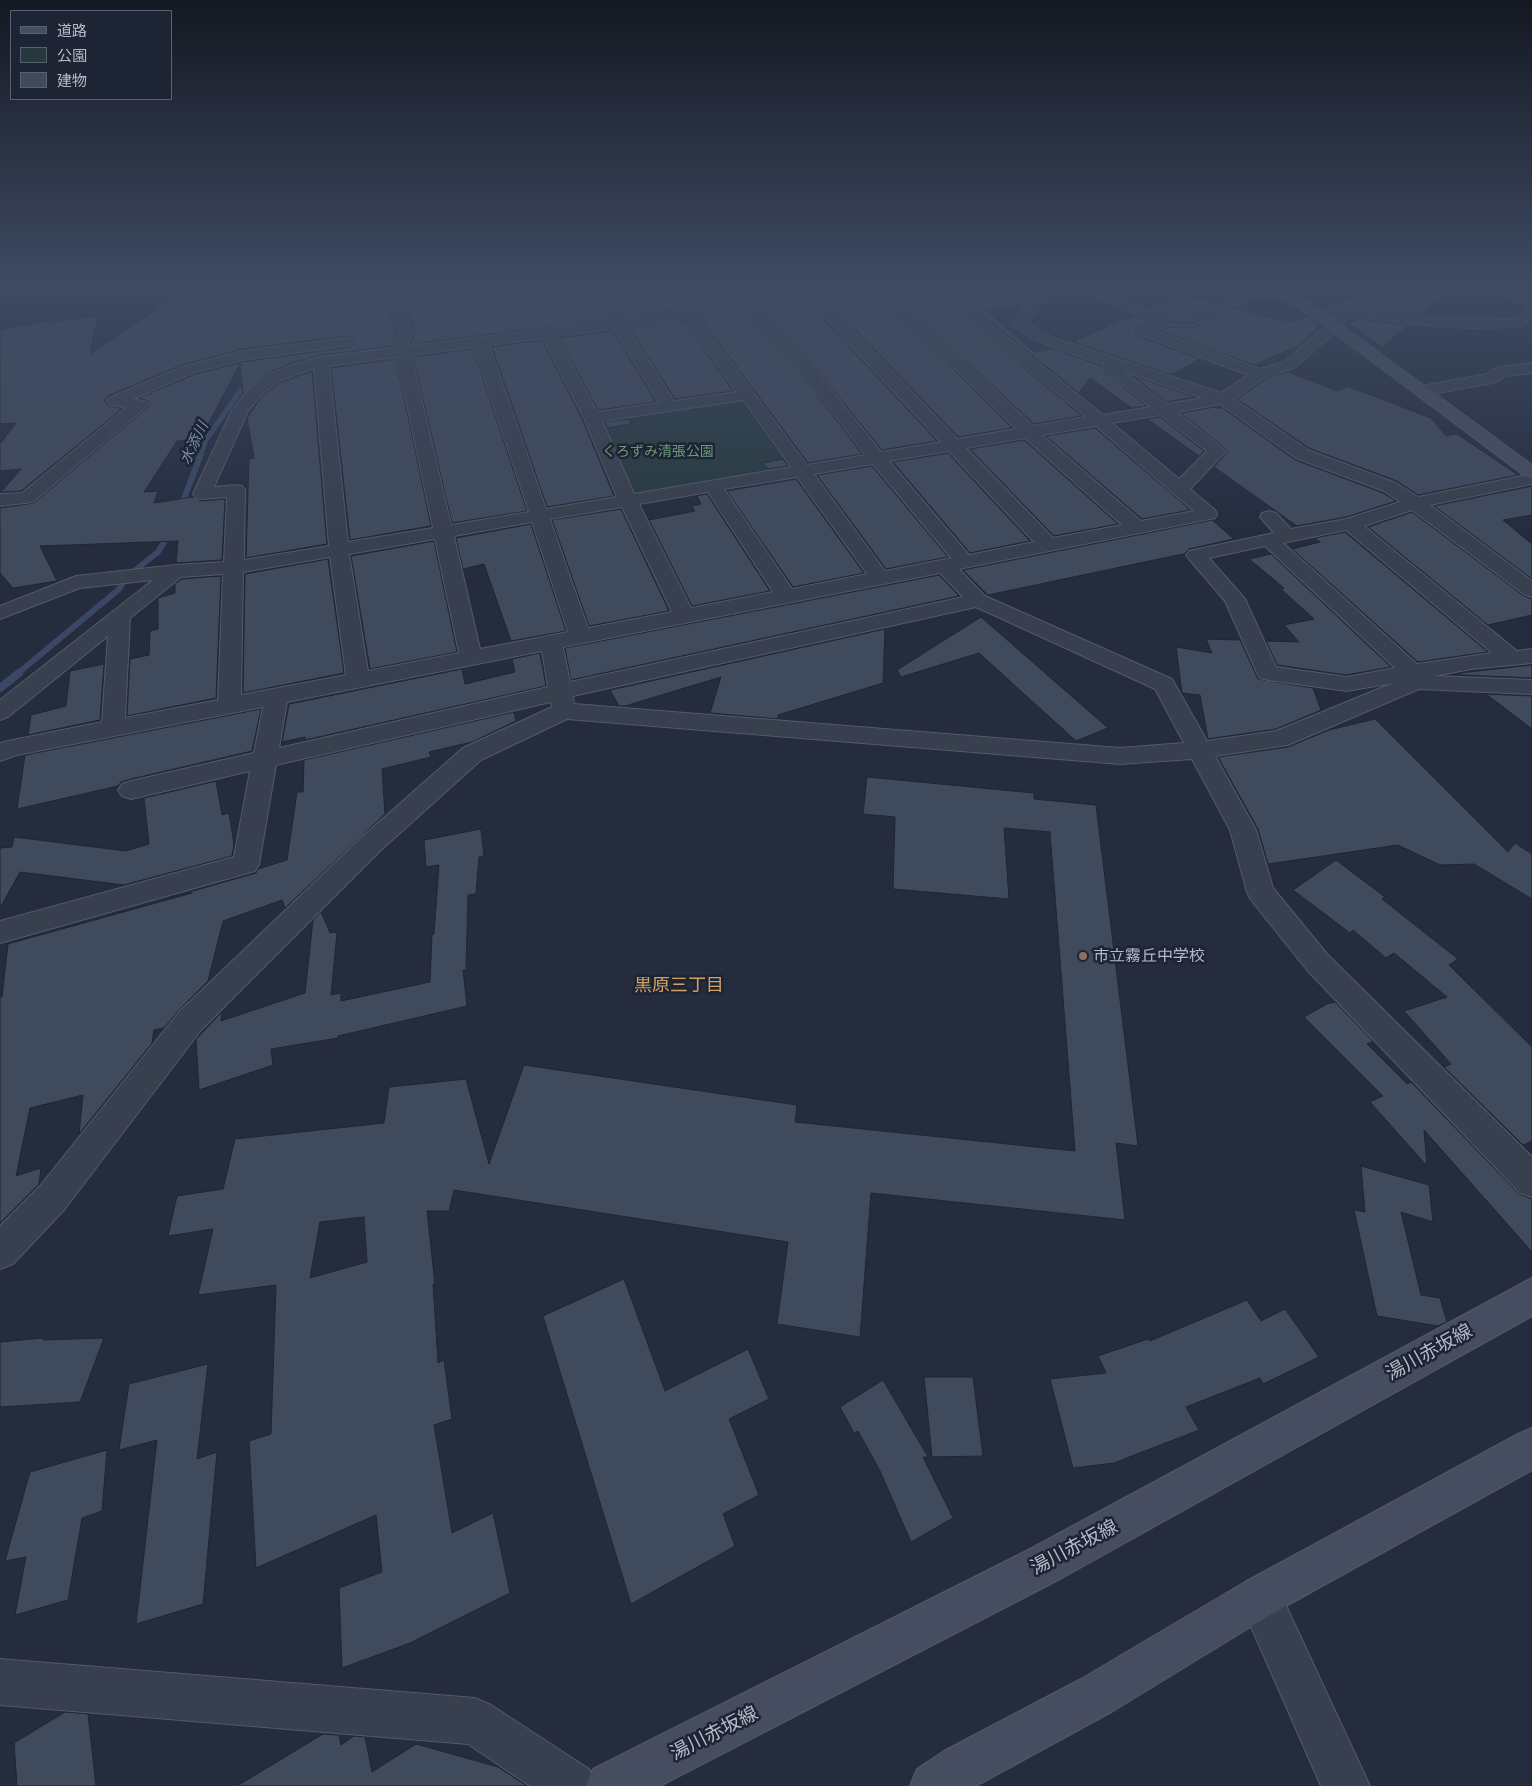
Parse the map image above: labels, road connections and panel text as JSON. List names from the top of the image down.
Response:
{
  "streets": {
    "main road": ["湯川赤坂線"]
  },
  "districts": ["黒原三丁目"],
  "water": ["水添川"],
  "parks": ["くろずみ清張公園"],
  "places": ["市立霧丘中学校"],
  "legend": ["道路", "公園", "建物"]
}
